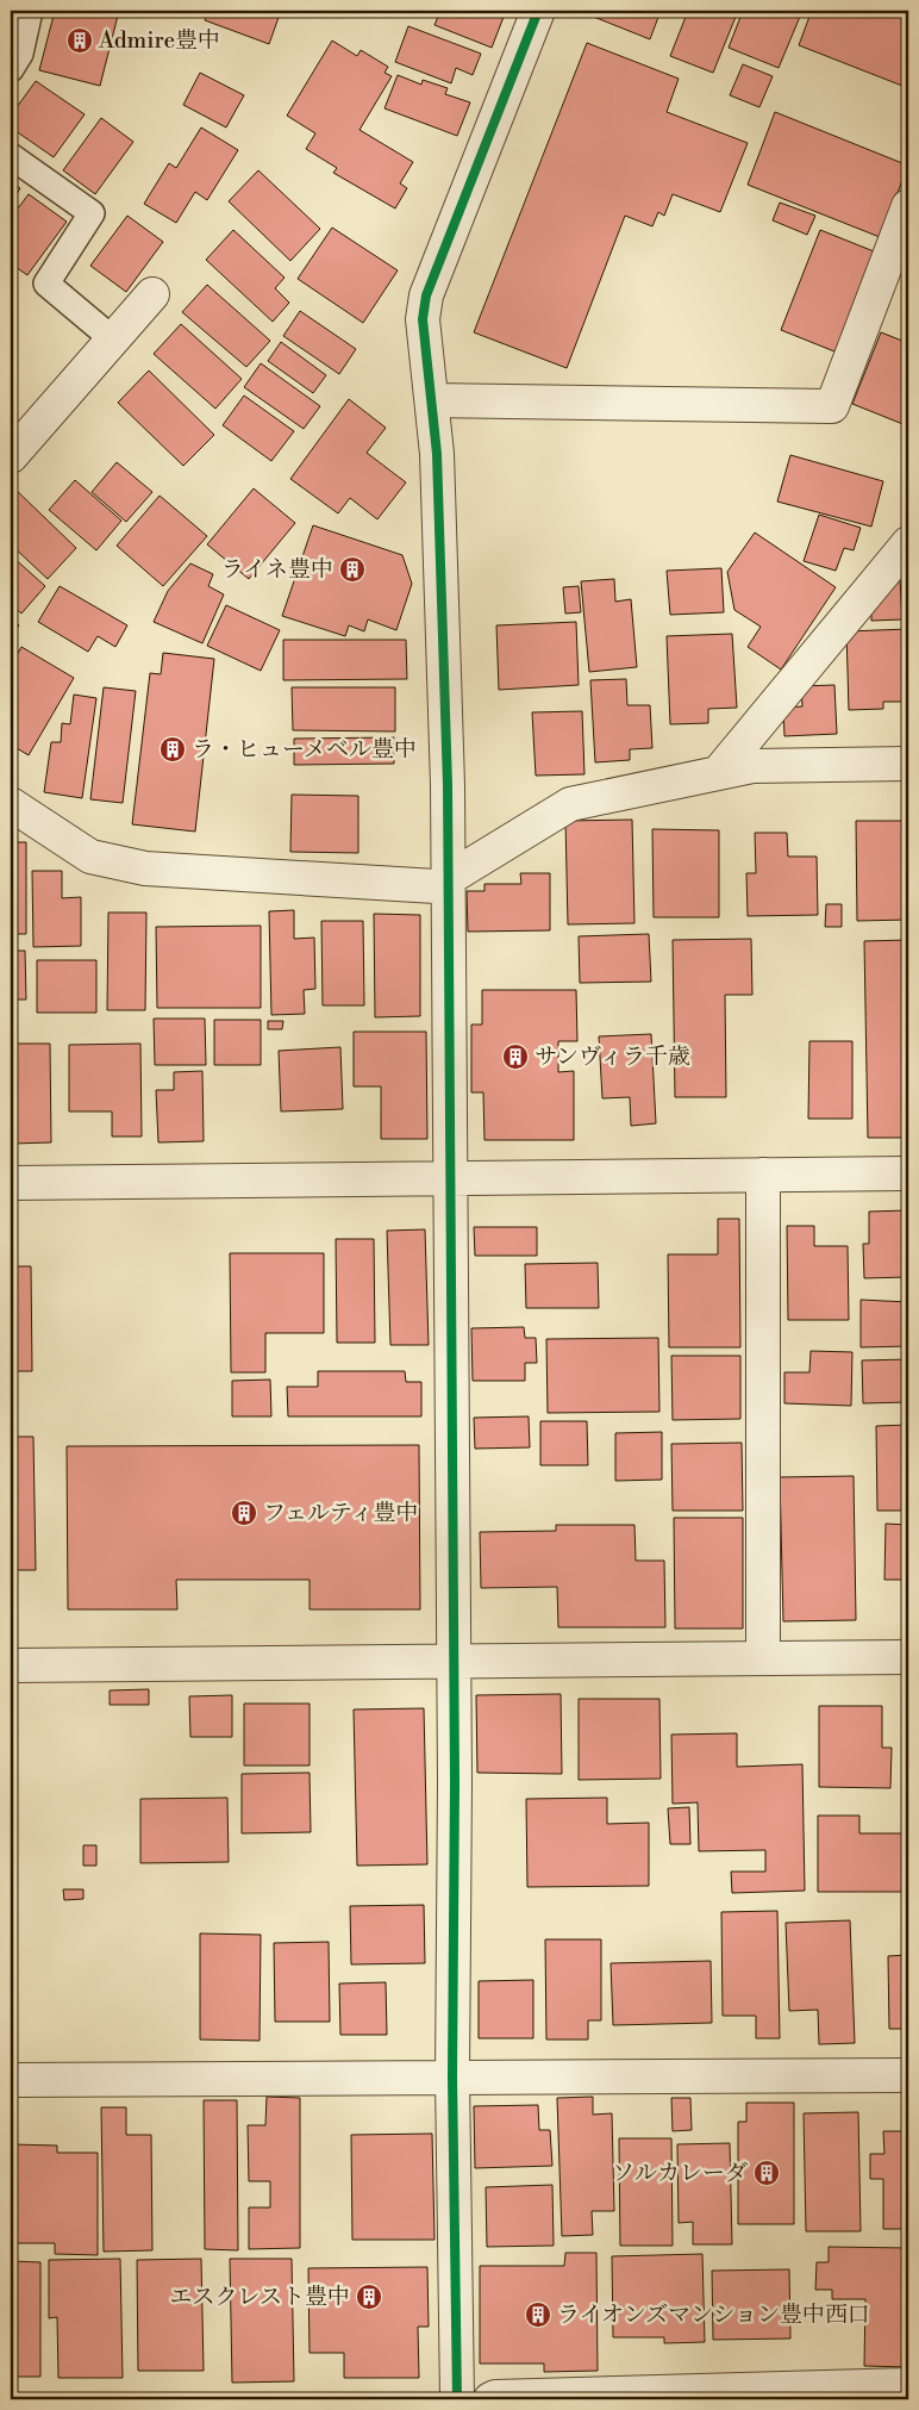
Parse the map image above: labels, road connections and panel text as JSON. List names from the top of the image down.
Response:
{
  "places": {
    "building": [
      "Admire豊中",
      "ライネ豊中",
      "ラ・ヒューメベル豊中",
      "サンヴィラ千歳",
      "フェルティ豊中",
      "ソルカレーダ",
      "エスクレスト豊中",
      "ライオンズマンション豊中西口"
    ]
  }
}
